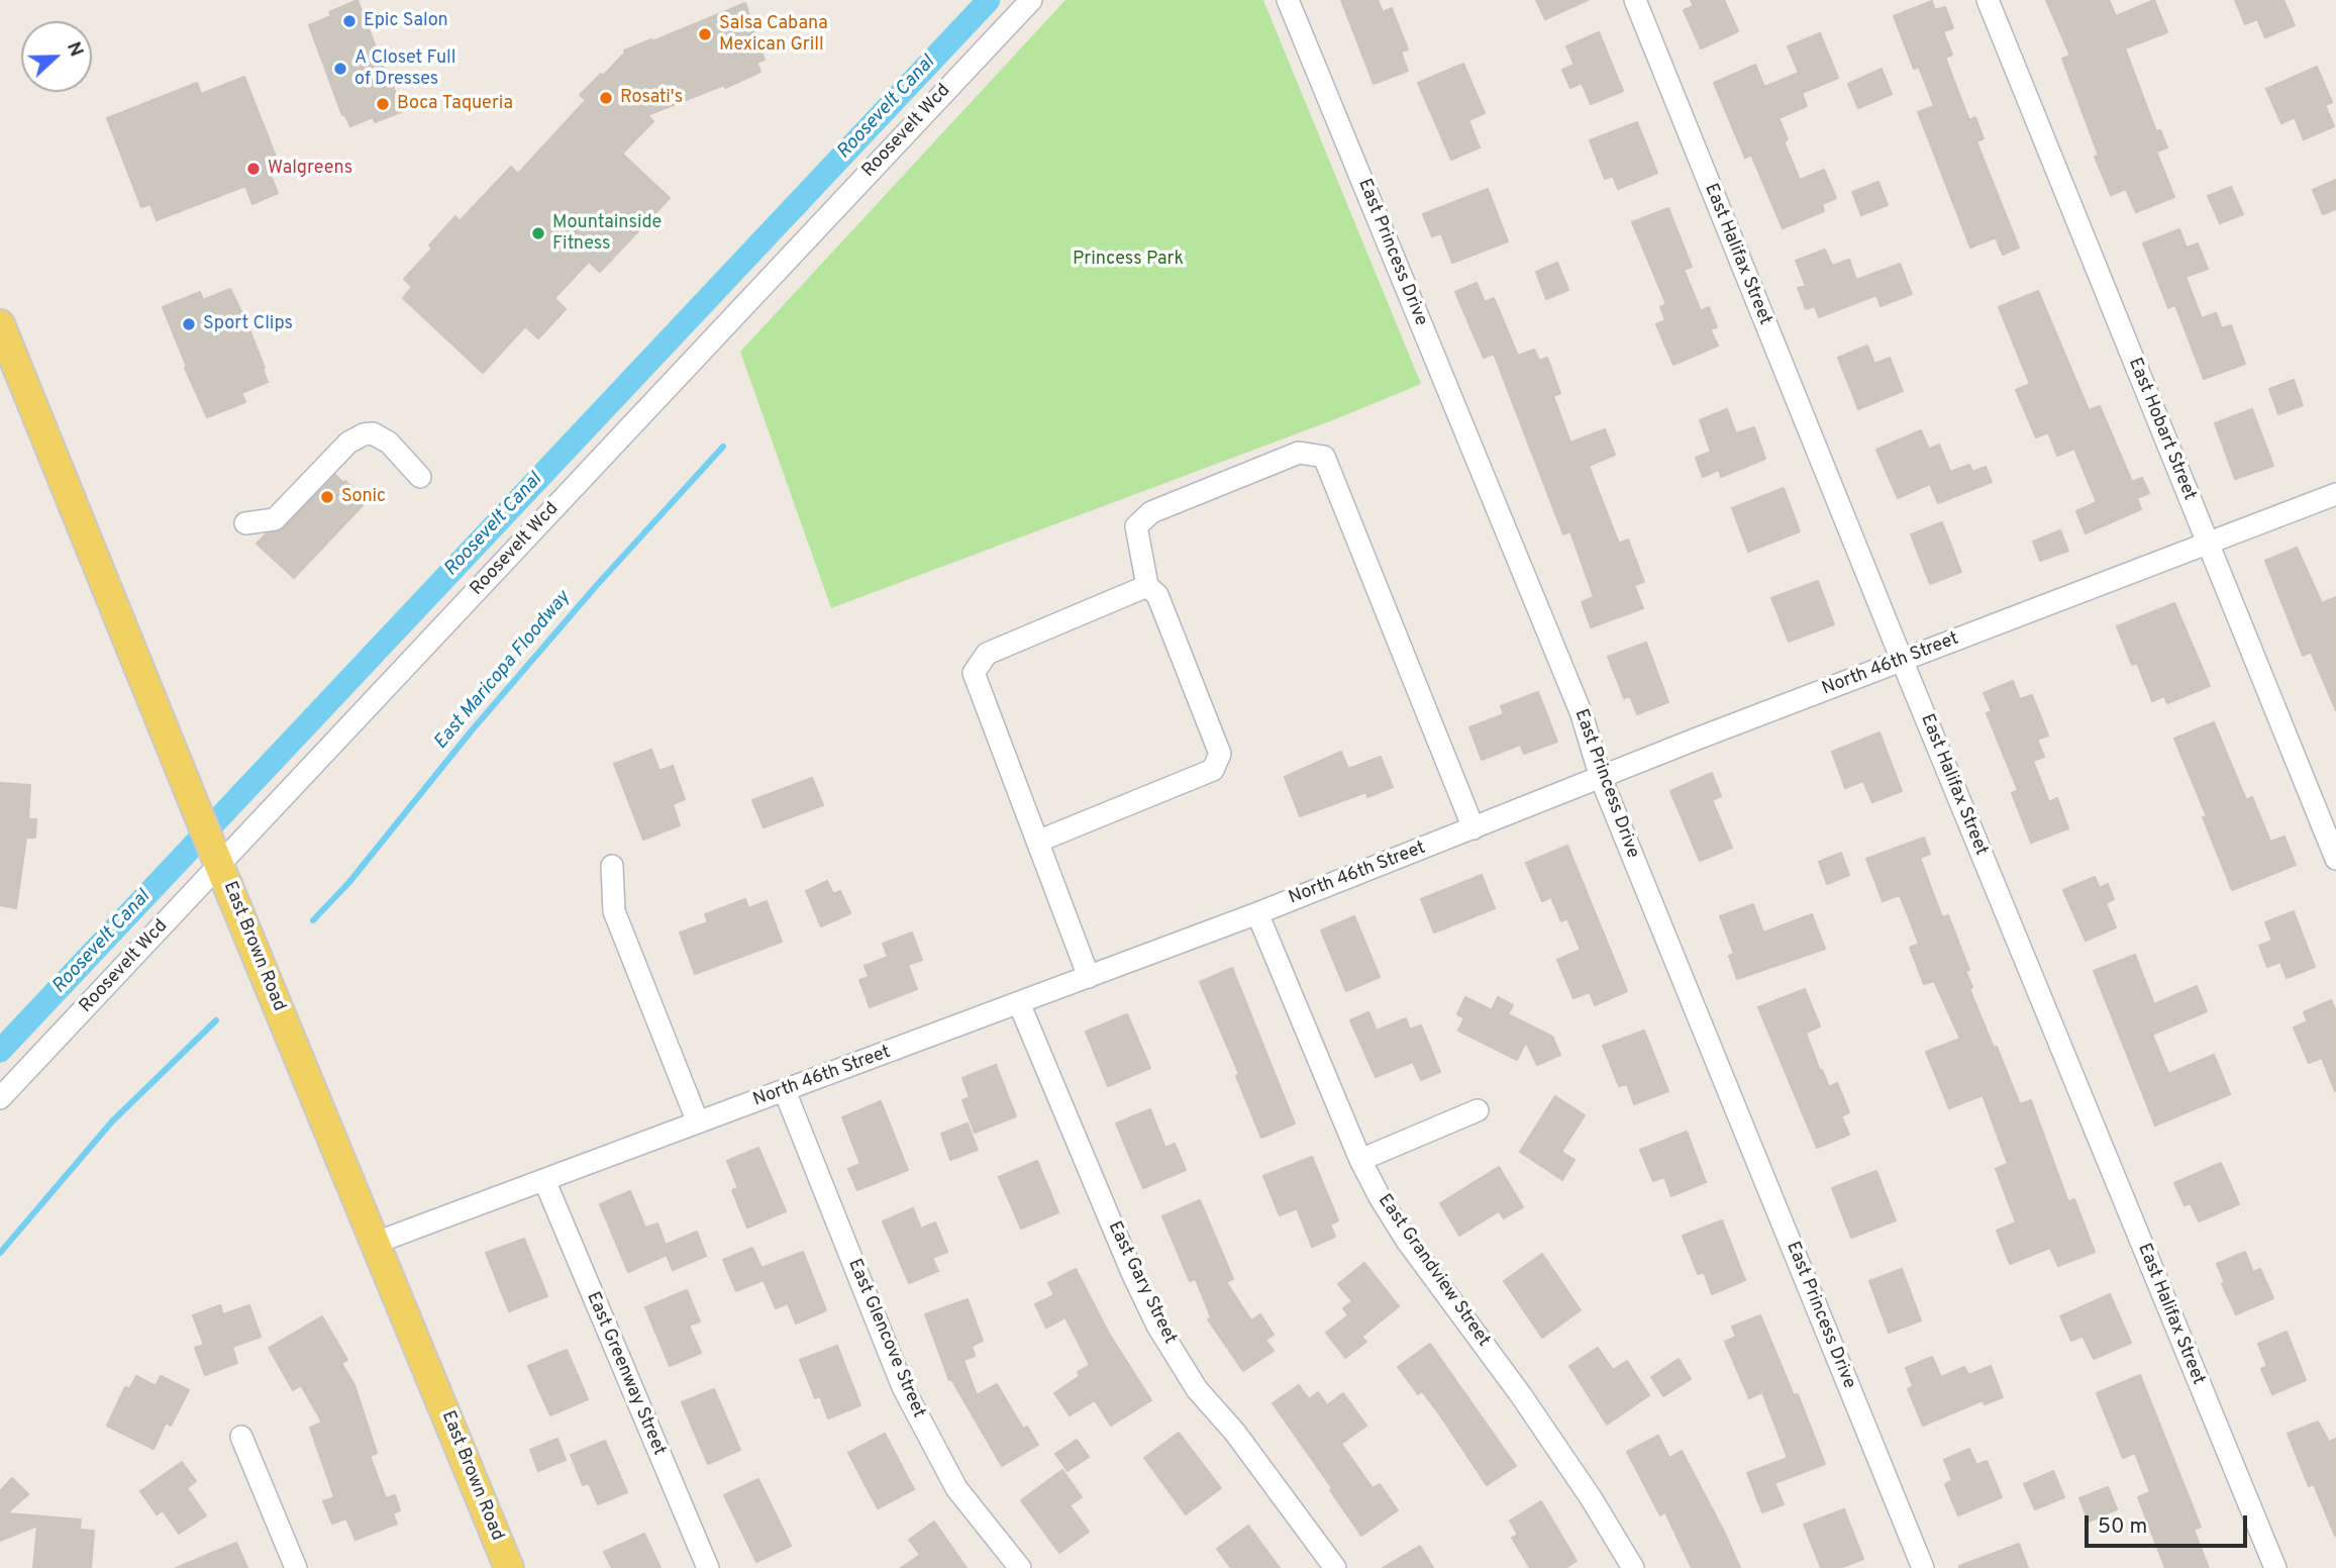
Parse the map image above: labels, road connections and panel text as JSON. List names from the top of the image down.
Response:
{
  "streets": {
    "main road": ["East Brown Road"],
    "street": [
      "Roosevelt Wcd",
      "East Princess Drive",
      "East Halifax Street",
      "East Hobart Street",
      "North 46th Street",
      "East Grandview Street",
      "East Gary Street",
      "East Glencove Street",
      "East Greenway Street"
    ]
  },
  "crossings": [
    ["Roosevelt Wcd", "East Brown Road"],
    ["East Princess Drive", "North 46th Street"],
    ["East Halifax Street", "North 46th Street"],
    ["East Hobart Street", "North 46th Street"],
    ["North 46th Street", "East Brown Road"],
    ["North 46th Street", "East Grandview Street"],
    ["North 46th Street", "East Gary Street"],
    ["North 46th Street", "East Glencove Street"],
    ["North 46th Street", "East Greenway Street"]
  ],
  "water": ["Roosevelt Canal", "East Maricopa Floodway"],
  "parks": ["Princess Park"],
  "places": [
    "Epic Salon",
    "Salsa Cabana Mexican Grill",
    "A Closet Full of Dresses",
    "Rosati's",
    "Boca Taqueria",
    "Walgreens",
    "Mountainside Fitness",
    "Sport Clips",
    "Sonic"
  ],
  "scale_bar": "50 m",
  "north": "right"
}
